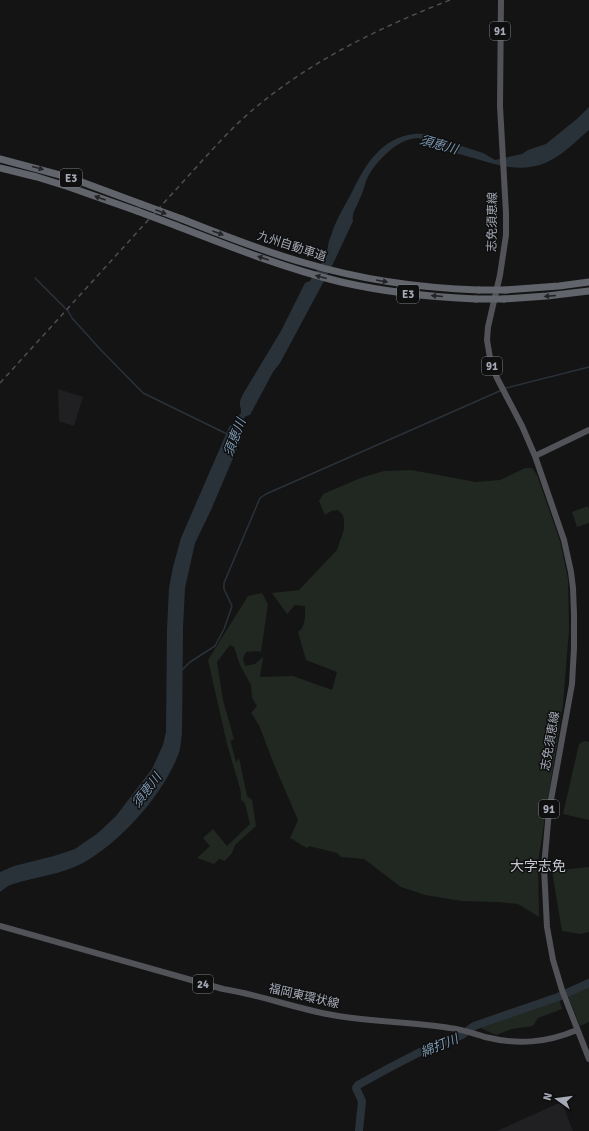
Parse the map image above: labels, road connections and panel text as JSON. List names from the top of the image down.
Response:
{
  "streets": {
    "highway": ["E3", "九州自動車道"],
    "main road": [
      "91",
      "志免須恵線",
      "24",
      "福岡東環状線"
    ]
  },
  "crossings": [
    ["志免須恵線", "福岡東環状線"]
  ],
  "districts": ["大字志免"],
  "water": ["須恵川", "綿打川"],
  "north": "left"
}
